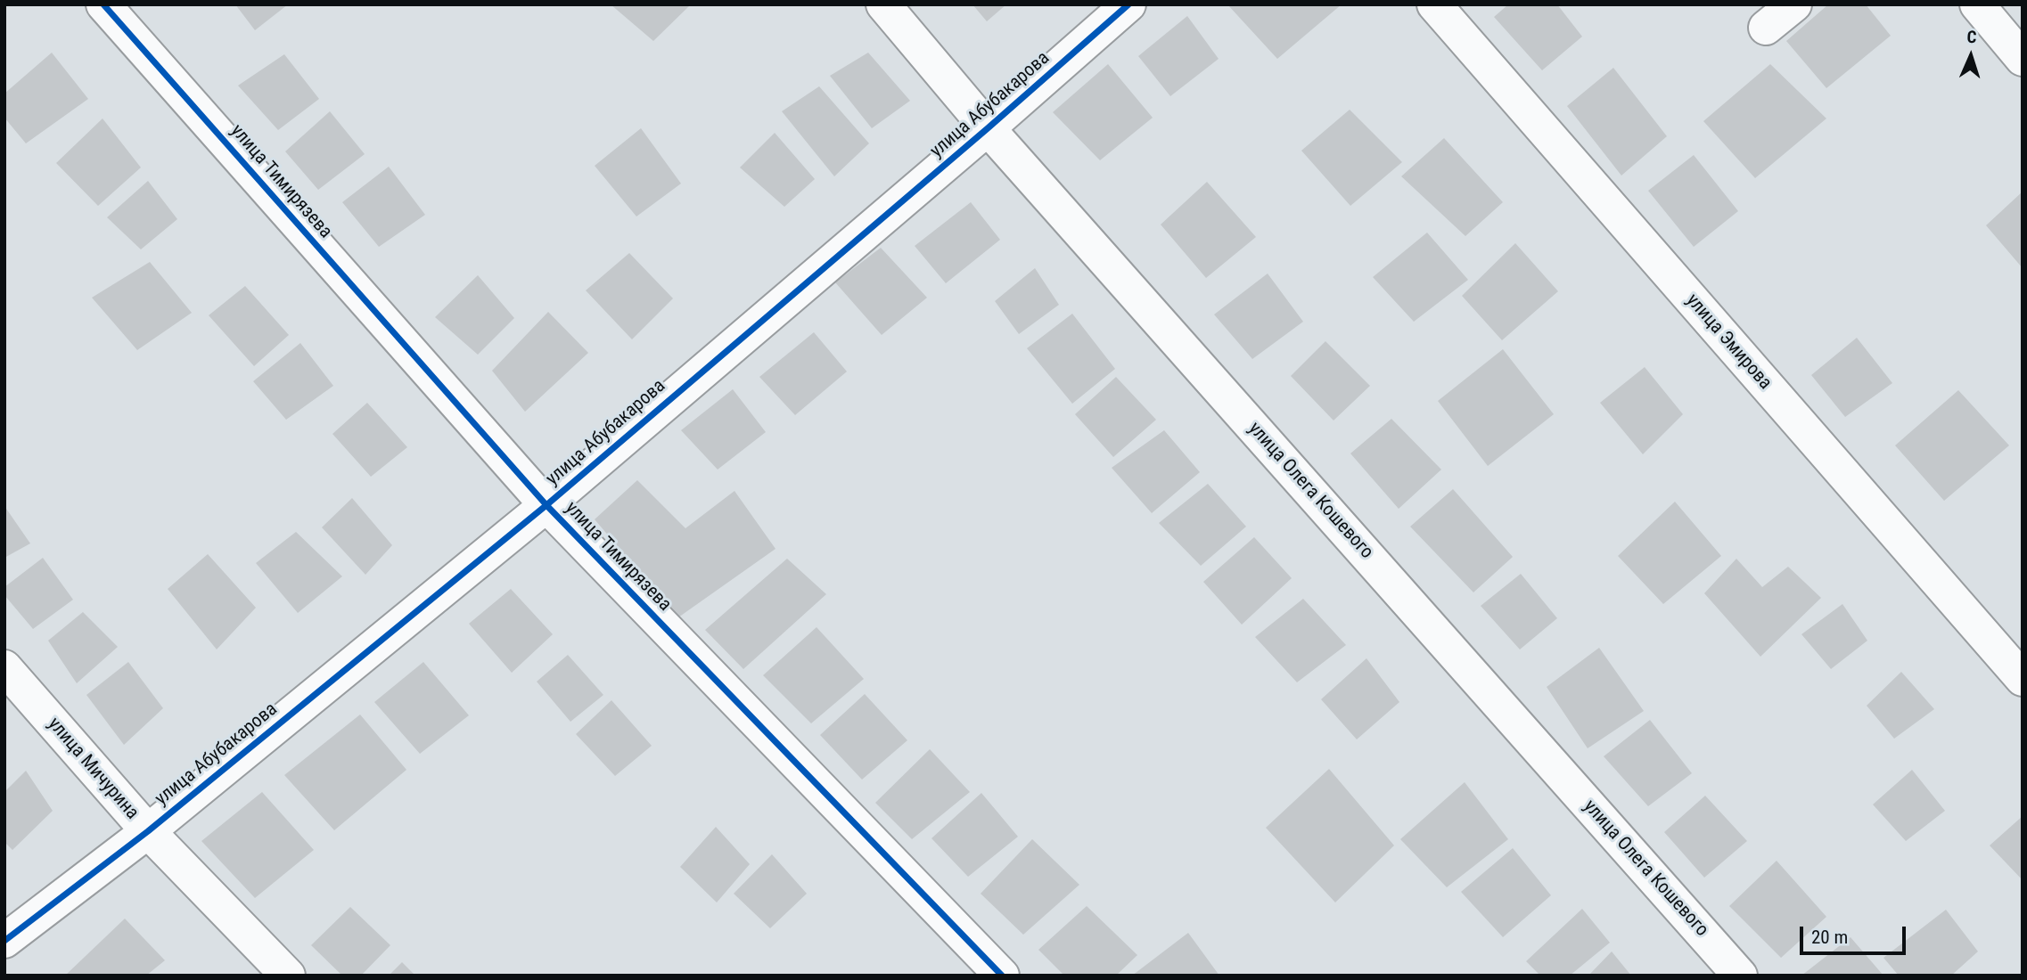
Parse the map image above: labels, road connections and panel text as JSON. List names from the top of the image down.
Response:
{
  "streets": {
    "street": [
      "улица Абубакарова",
      "улица Тимирязева",
      "улица Эмирова",
      "улица Олега Кошевого",
      "улица Мичурина"
    ]
  },
  "crossings": [
    ["улица Абубакарова", "улица Тимирязева"],
    ["улица Абубакарова", "улица Олега Кошевого"],
    ["улица Абубакарова", "улица Мичурина"]
  ],
  "scale_bar": "20 m",
  "north": "top"
}
